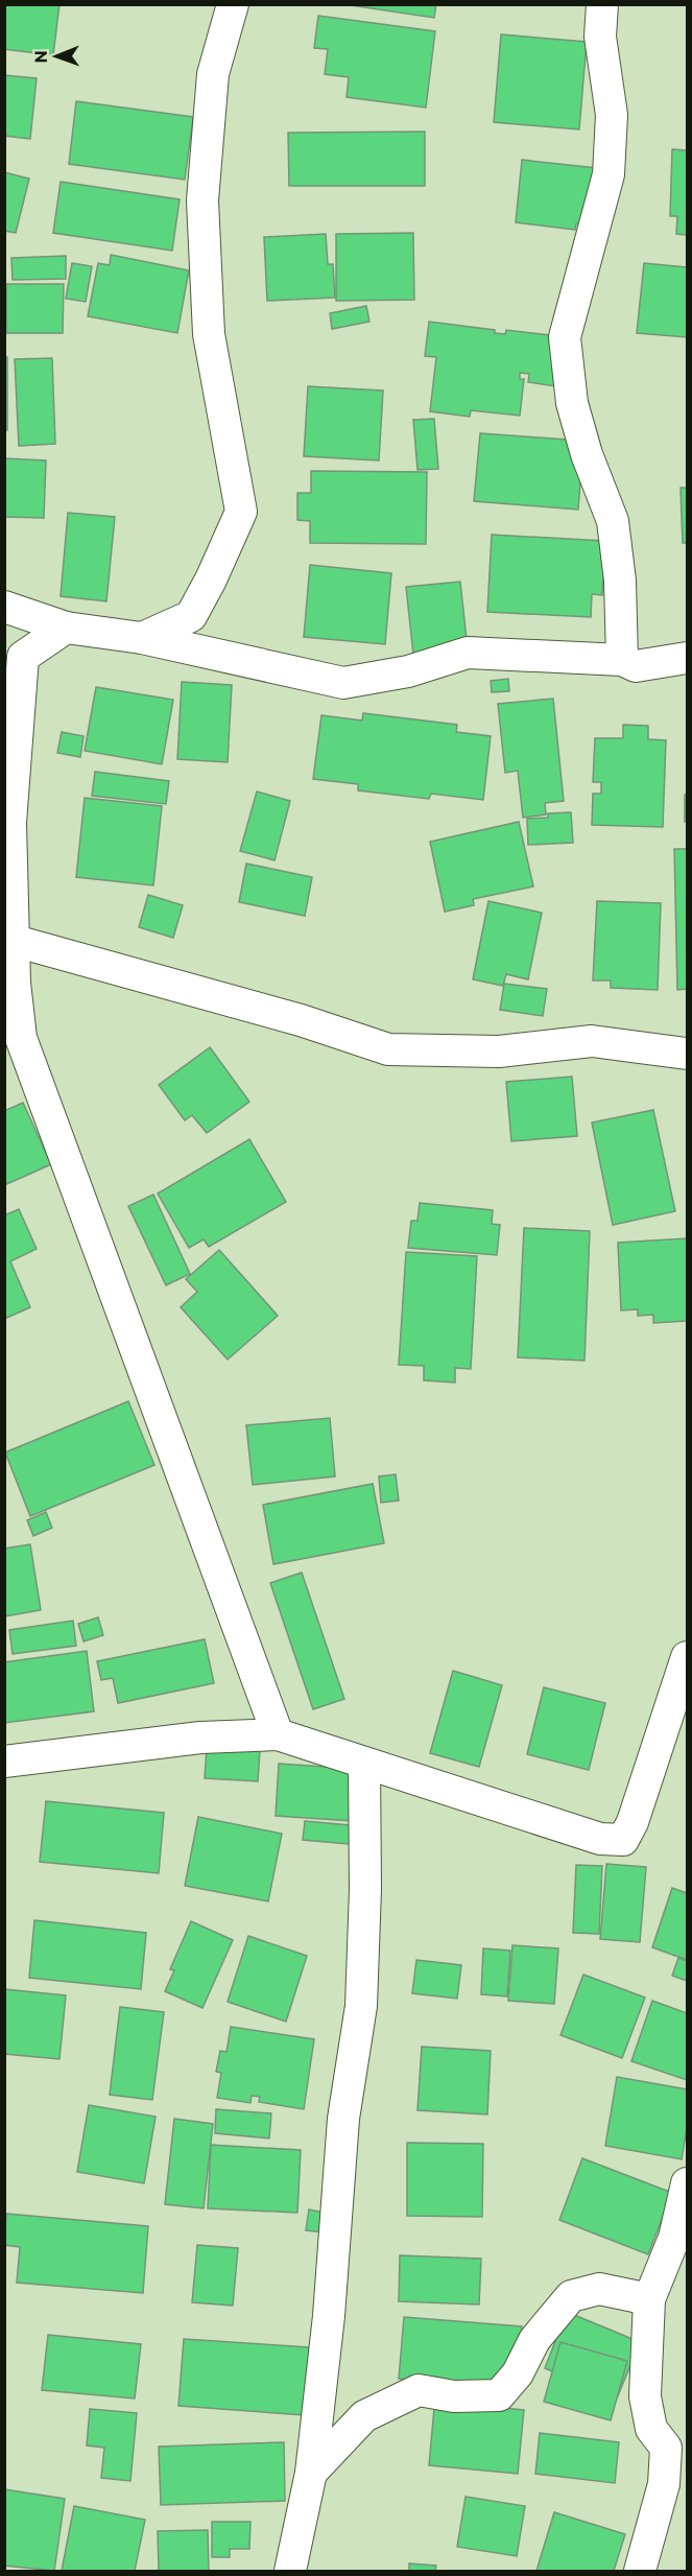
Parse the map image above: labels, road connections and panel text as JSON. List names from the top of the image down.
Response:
{
  "north": "left"
}
